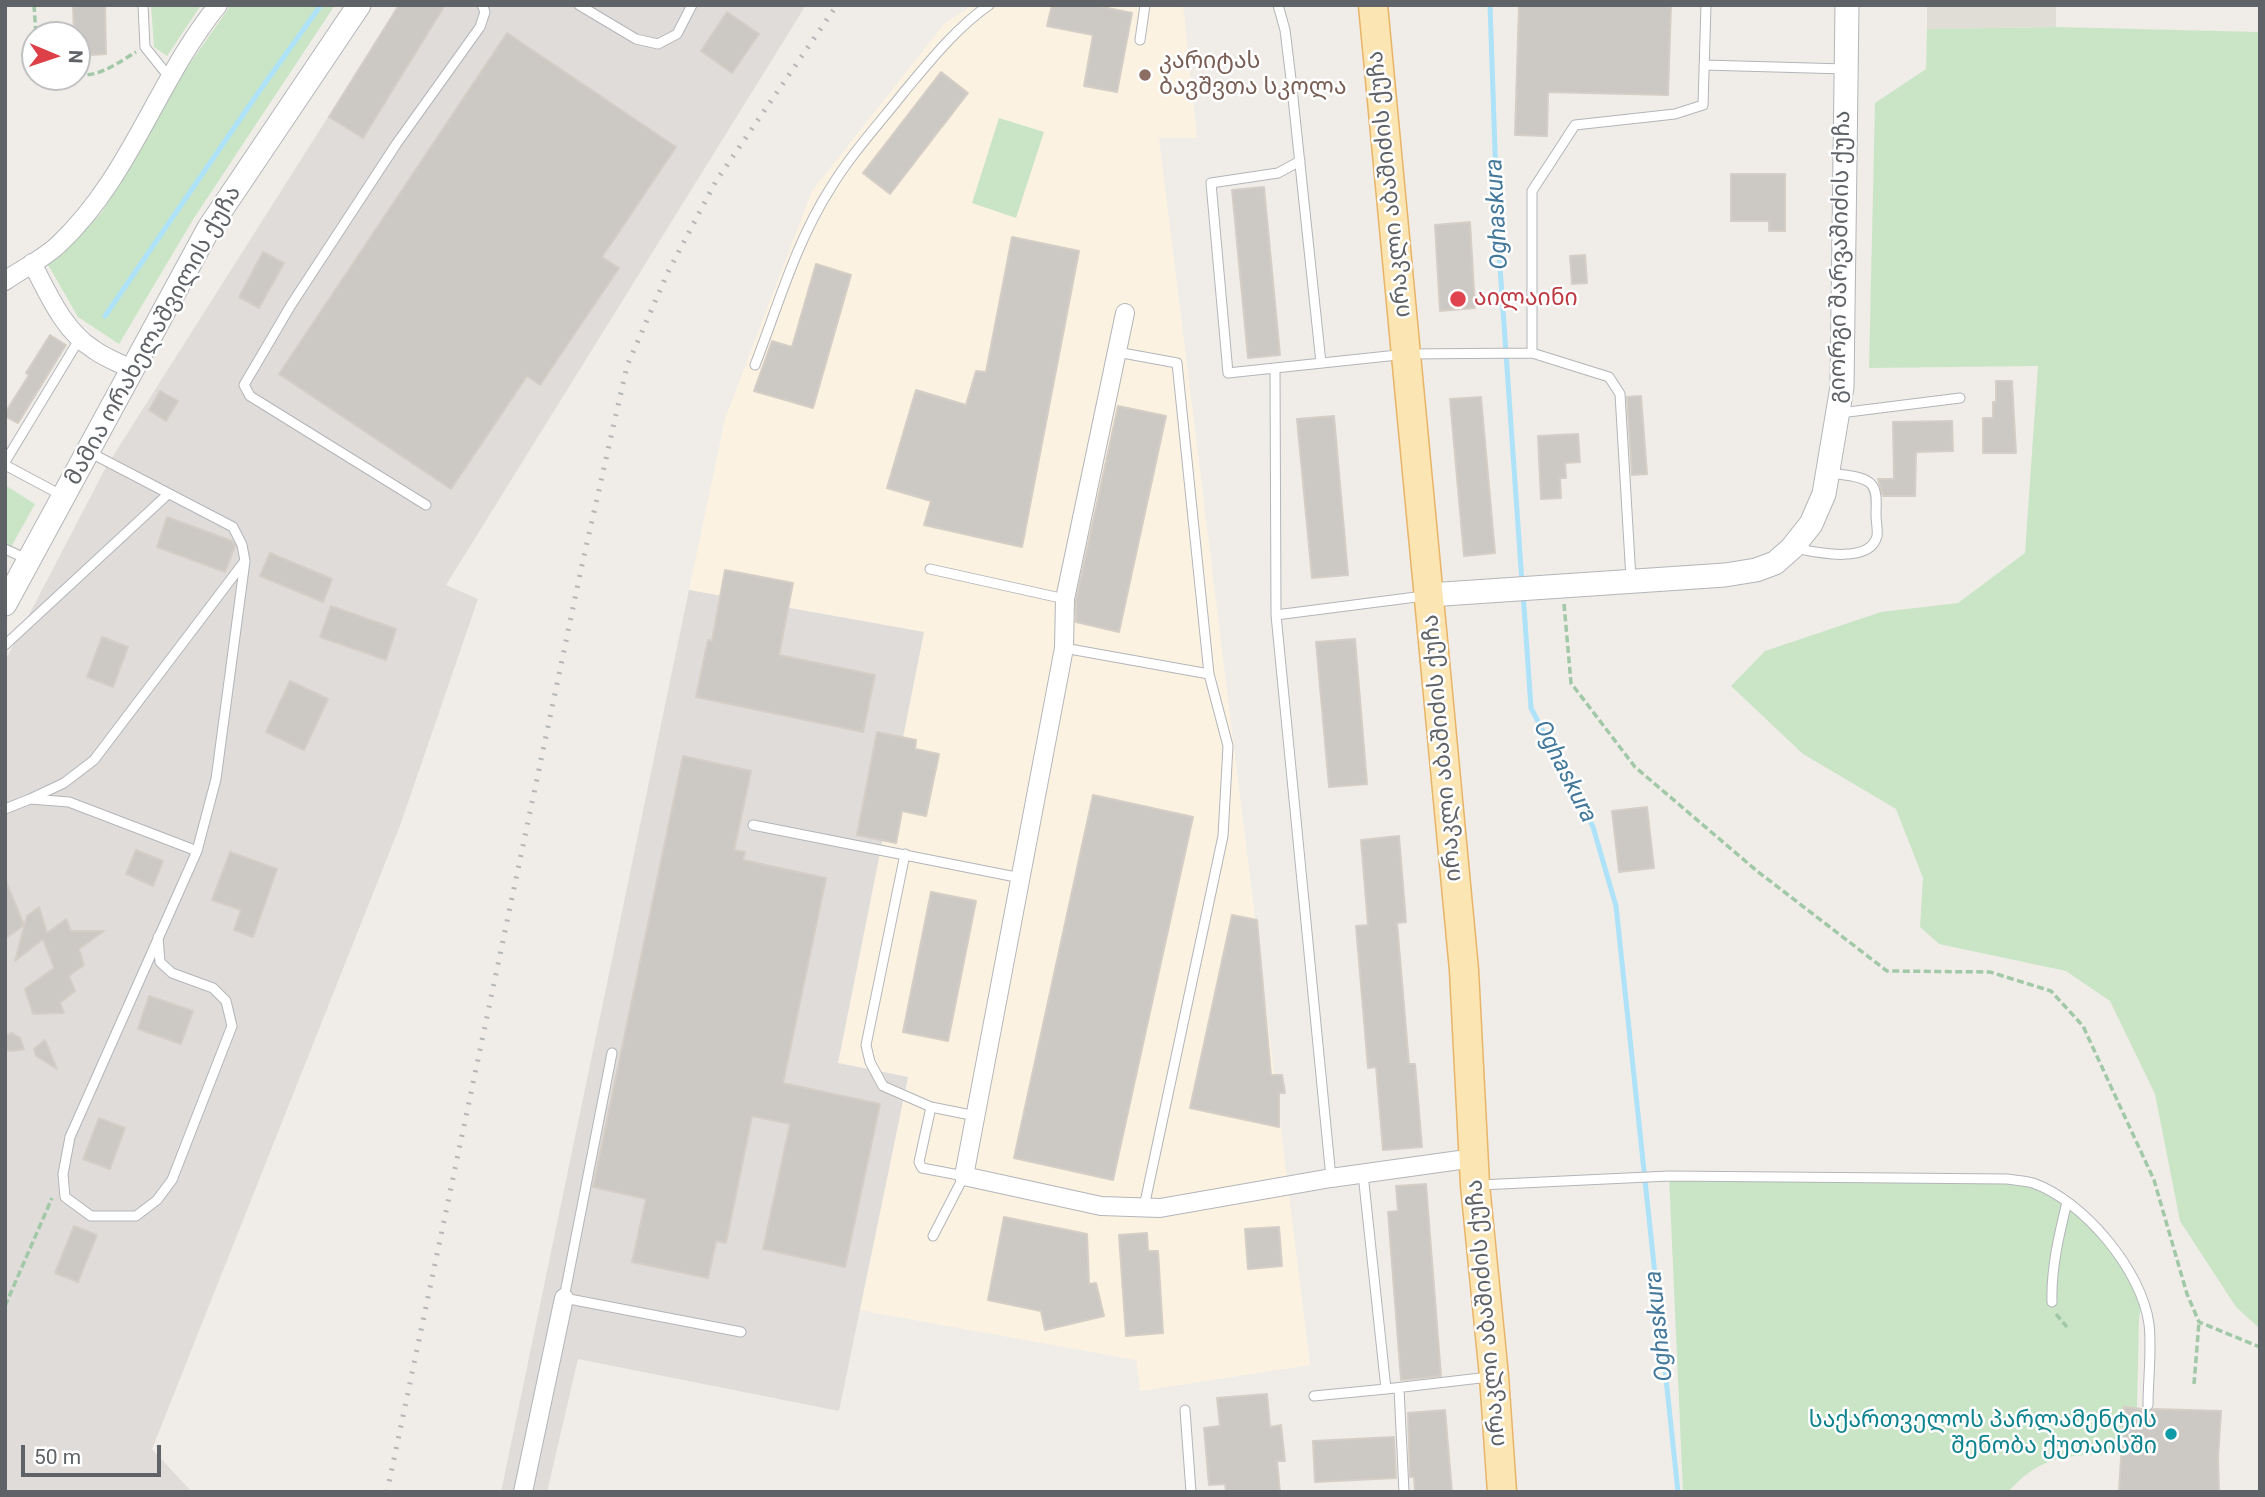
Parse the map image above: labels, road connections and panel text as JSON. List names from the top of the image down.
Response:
{
  "streets": {
    "main road": ["ირაკლი აბაშიძის ქუჩა"],
    "street": ["გიორგი შარვაშიძის ქუჩა", "მამია ორახელაშვილის ქუჩა"]
  },
  "crossings": [
    ["ირაკლი აბაშიძის ქუჩა", "გიორგი შარვაშიძის ქუჩა"]
  ],
  "water": ["Oghaskura"],
  "places": ["კარიტას ბავშვთა სკოლა", "აილაინი", "საქართველოს პარლამენტის შენობა ქუთაისში"],
  "scale_bar": "50 m",
  "north": "right"
}
